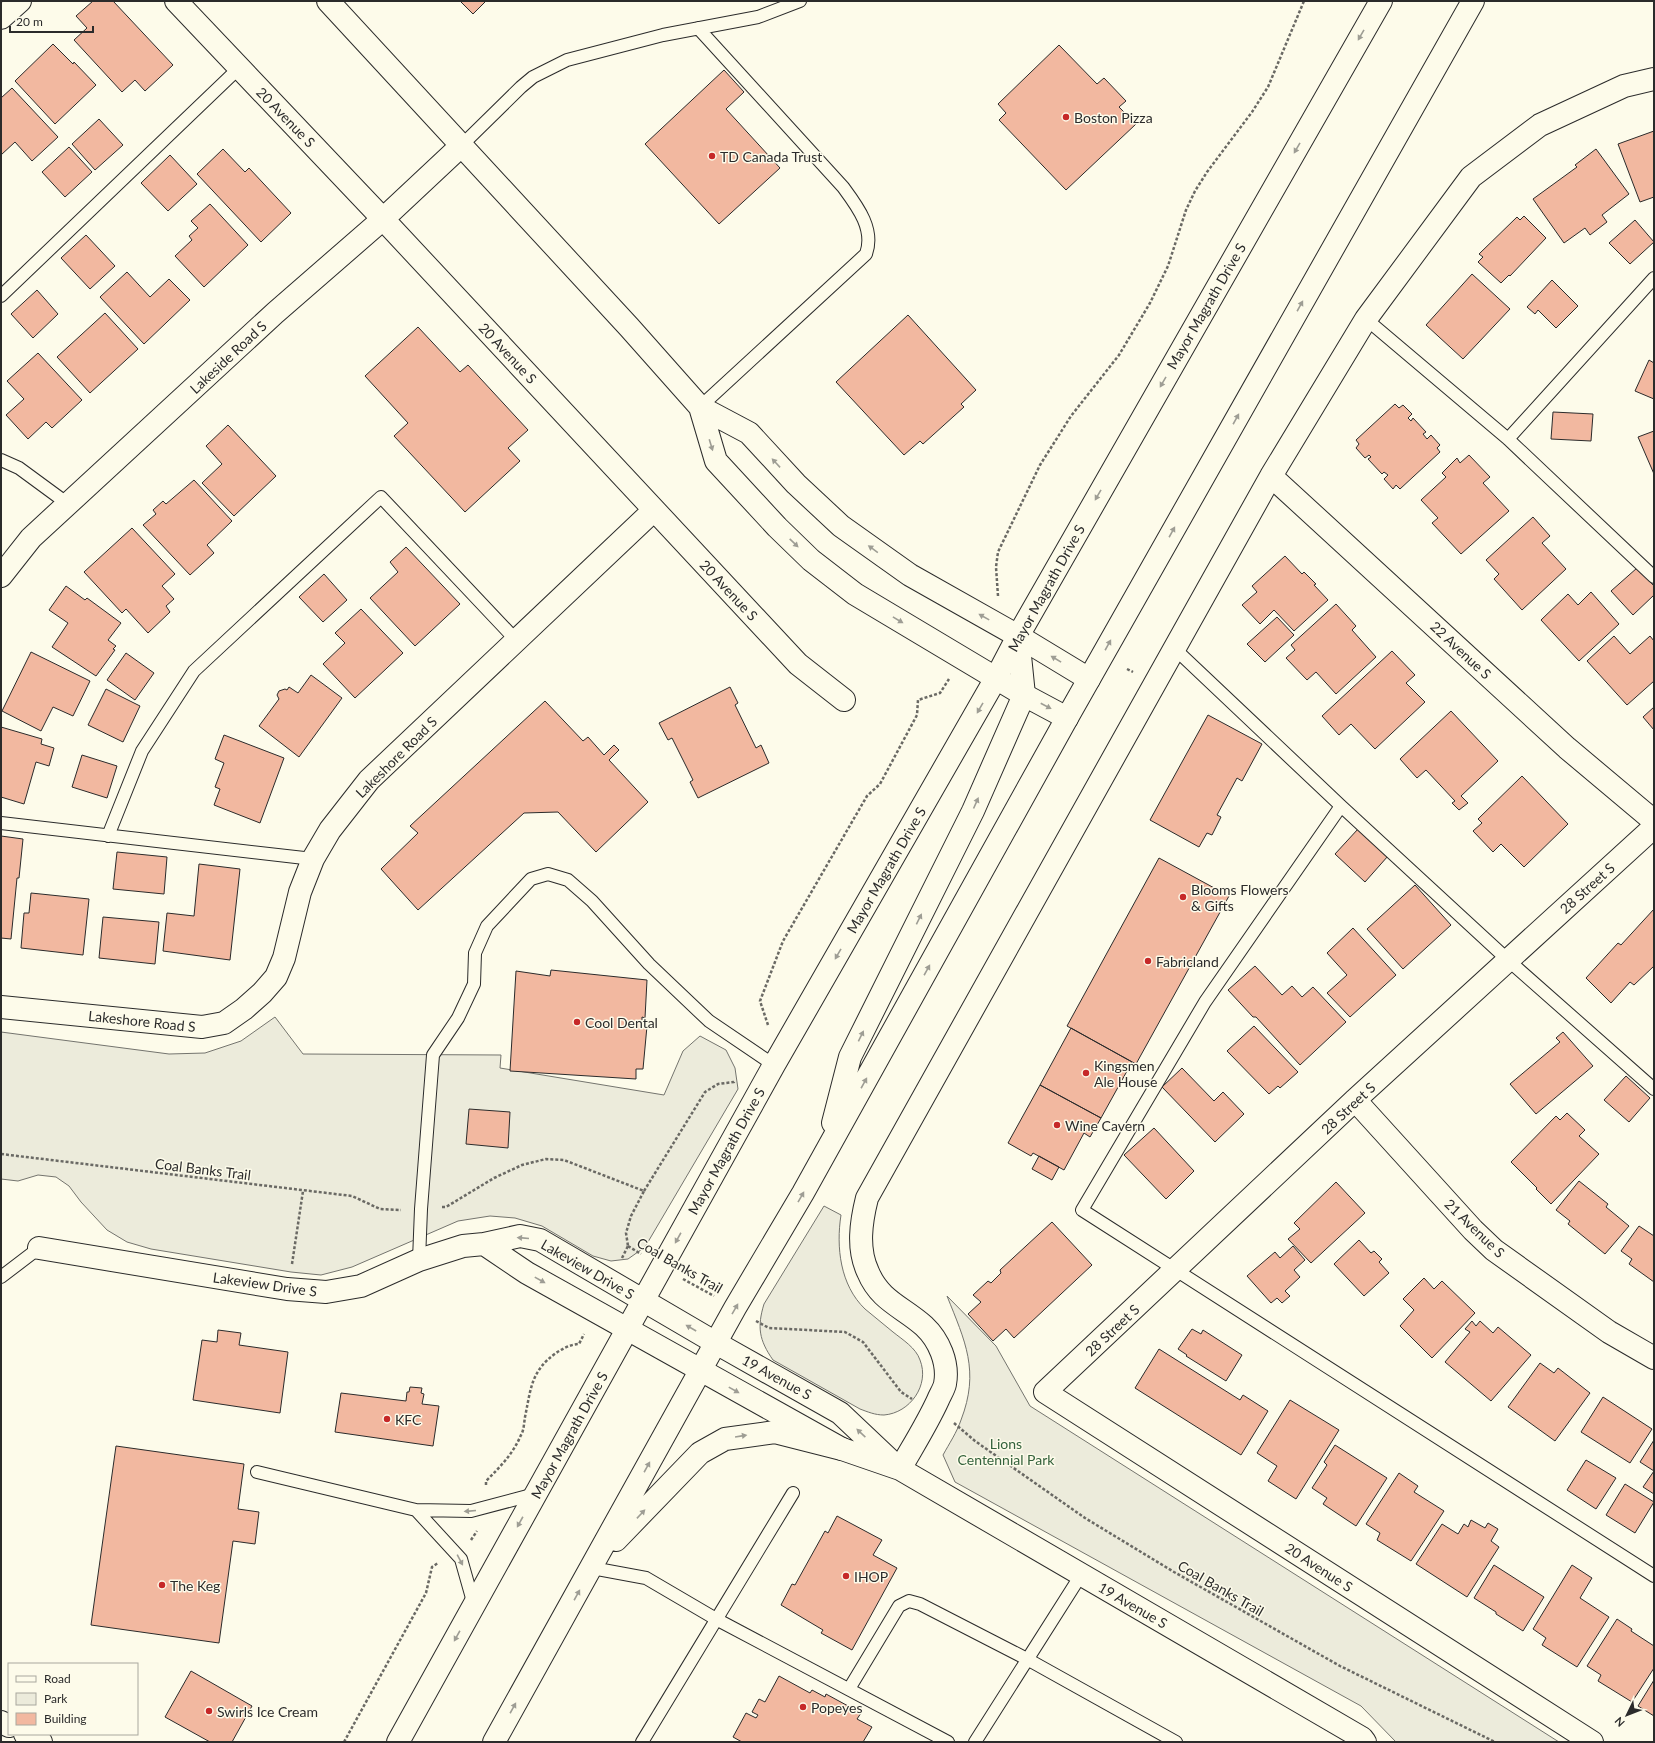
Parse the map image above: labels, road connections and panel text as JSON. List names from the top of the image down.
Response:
{
  "streets": {
    "street": [
      "20 Avenue S",
      "Mayor Magrath Drive S",
      "Lakeside Road S",
      "22 Avenue S",
      "Lakeshore Road S",
      "28 Street S",
      "21 Avenue S",
      "Lakeview Drive S",
      "19 Avenue S"
    ],
    "path": ["Coal Banks Trail"]
  },
  "crossings": [
    ["20 Avenue S", "Lakeside Road S"],
    ["20 Avenue S", "Lakeshore Road S"],
    ["20 Avenue S", "28 Street S"],
    ["Mayor Magrath Drive S", "Coal Banks Trail"],
    ["Mayor Magrath Drive S", "Lakeview Drive S"],
    ["Mayor Magrath Drive S", "19 Avenue S"],
    ["28 Street S", "21 Avenue S"],
    ["Lakeview Drive S", "19 Avenue S"]
  ],
  "parks": ["Lions Centennial Park"],
  "places": [
    "Boston Pizza",
    "TD Canada Trust",
    "Blooms Flowers & Gifts",
    "Fabricland",
    "Cool Dental",
    "Kingsmen Ale House",
    "Wine Cavern",
    "KFC",
    "IHOP",
    "The Keg",
    "Popeyes",
    "Swirls Ice Cream"
  ],
  "legend": ["Road", "Park", "Building"],
  "scale_bar": "20 m",
  "north": "bottom left"
}
